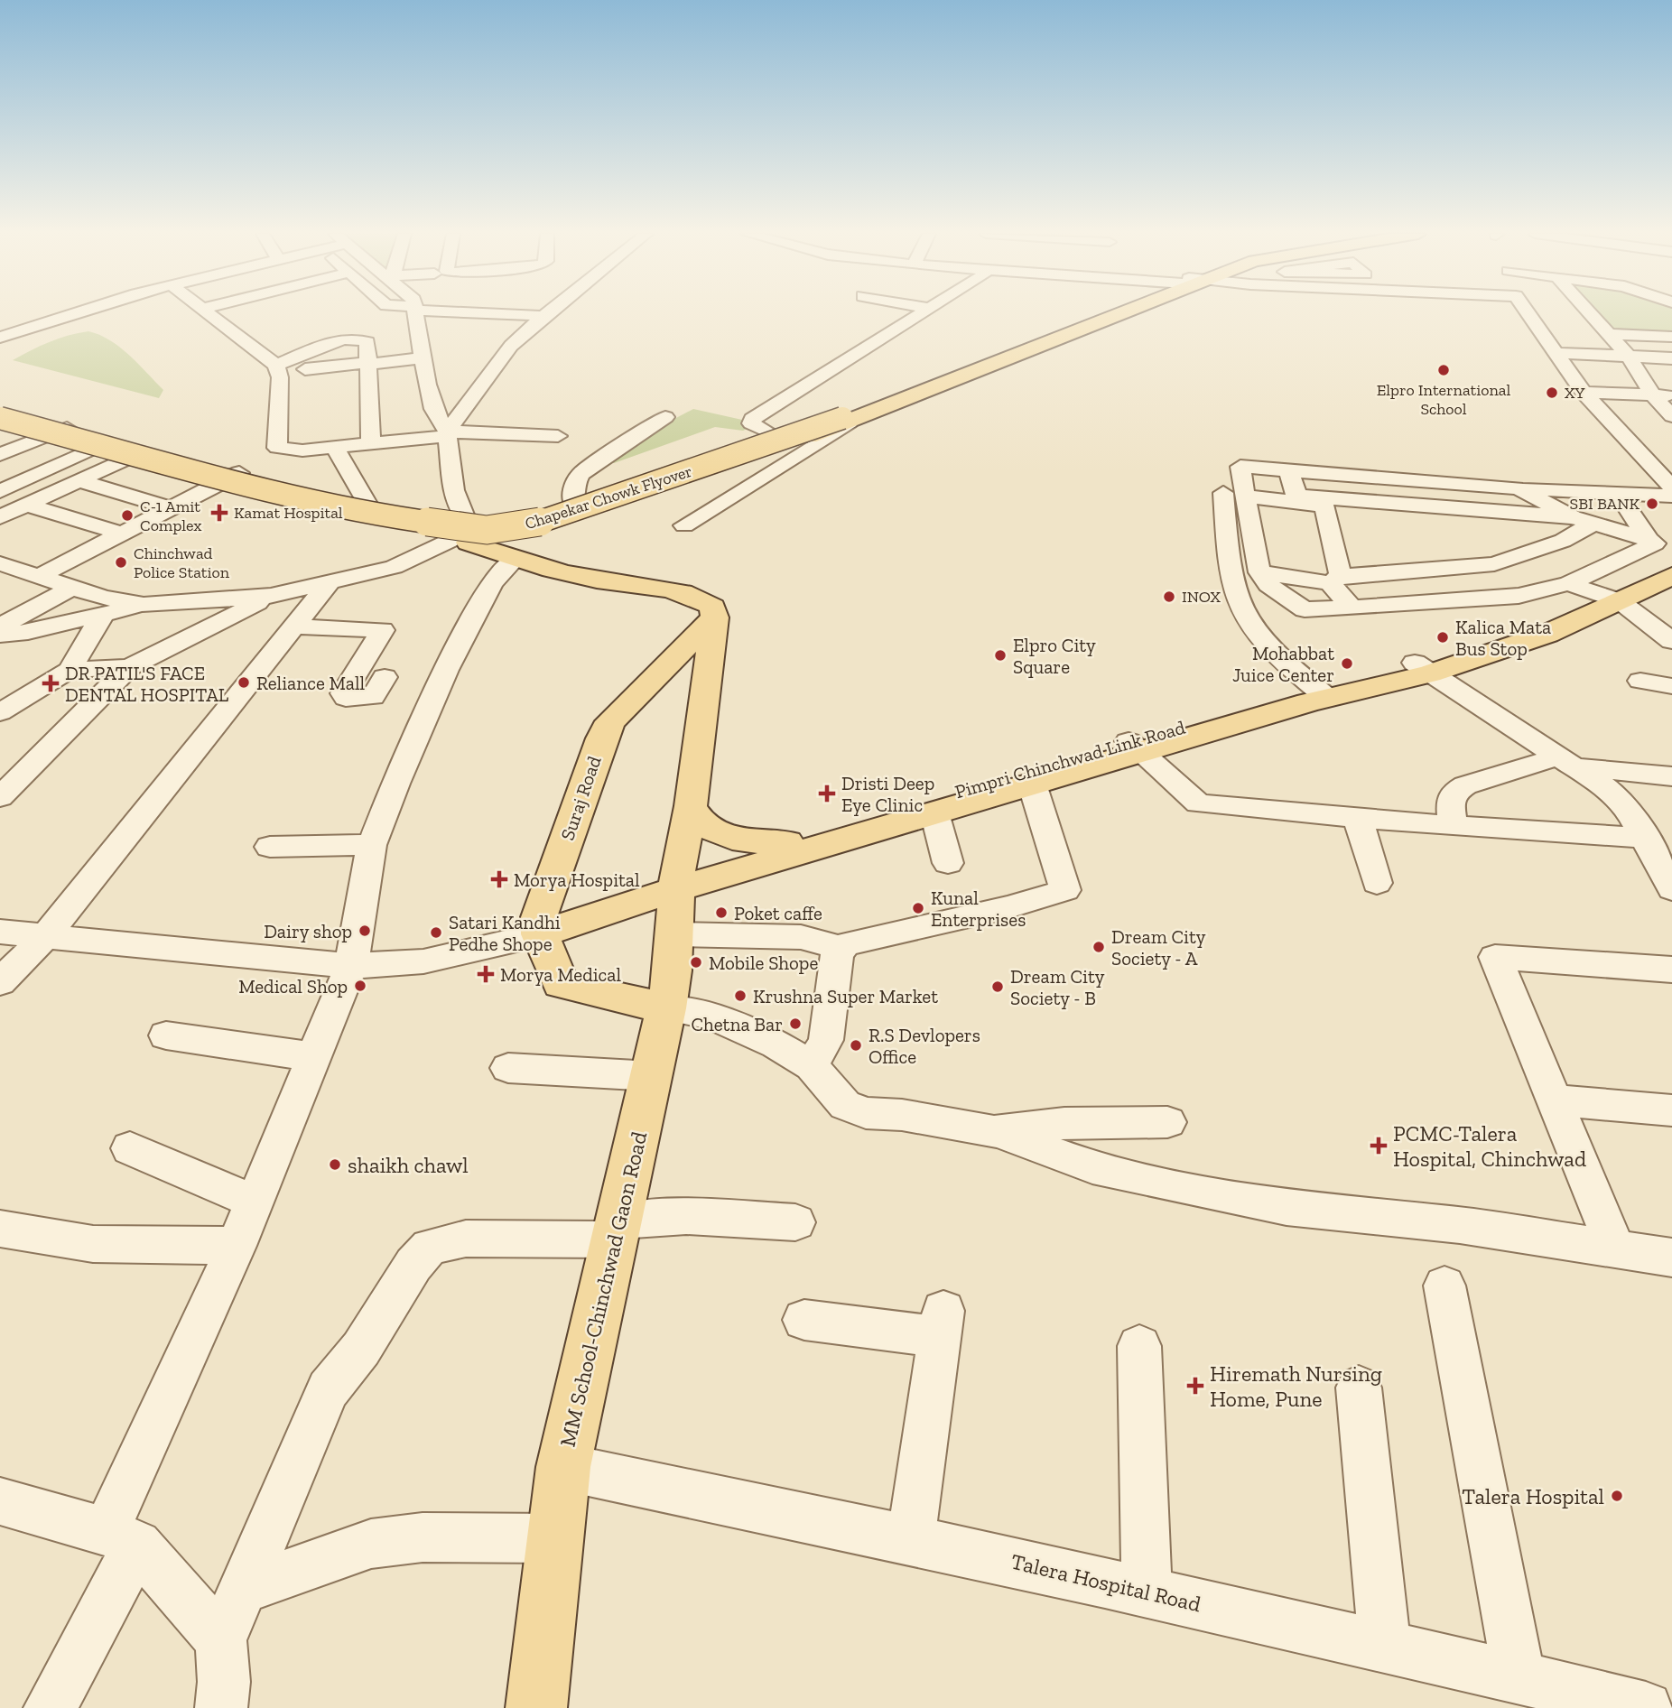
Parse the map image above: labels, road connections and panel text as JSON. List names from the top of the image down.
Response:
{
  "streets": {
    "main road": [
      "Chapekar Chowk Flyover",
      "Pimpri Chinchwad Link Road",
      "Suraj Road",
      "MM School-Chinchwad Gaon Road"
    ],
    "street": ["Talera Hospital Road"]
  },
  "crossings": [
    ["Pimpri Chinchwad Link Road", "Suraj Road"],
    ["Pimpri Chinchwad Link Road", "MM School-Chinchwad Gaon Road"],
    ["Suraj Road", "MM School-Chinchwad Gaon Road"],
    ["MM School-Chinchwad Gaon Road", "Talera Hospital Road"]
  ],
  "places": {
    "other": [
      "Elpro International School",
      "XY",
      "SBI BANK",
      "C-1 Amit Complex",
      "Chinchwad Police Station",
      "INOX",
      "Kalica Mata Bus Stop",
      "Elpro City Square",
      "Mohabbat Juice Center",
      "Reliance Mall",
      "Kunal Enterprises",
      "Poket caffe",
      "Dairy shop",
      "Satari Kandhi Pedhe Shope",
      "Dream City Society - A",
      "Mobile Shope",
      "Medical Shop",
      "Dream City Society - B",
      "Krushna Super Market",
      "Chetna Bar",
      "R.S Devlopers Office",
      "shaikh chawl",
      "Talera Hospital"
    ],
    "health": [
      "Kamat Hospital",
      "DR PATIL'S FACE DENTAL HOSPITAL",
      "Dristi Deep Eye Clinic",
      "Morya Hospital",
      "Morya Medical",
      "PCMC-Talera Hospital, Chinchwad",
      "Hiremath Nursing Home, Pune"
    ]
  }
}
